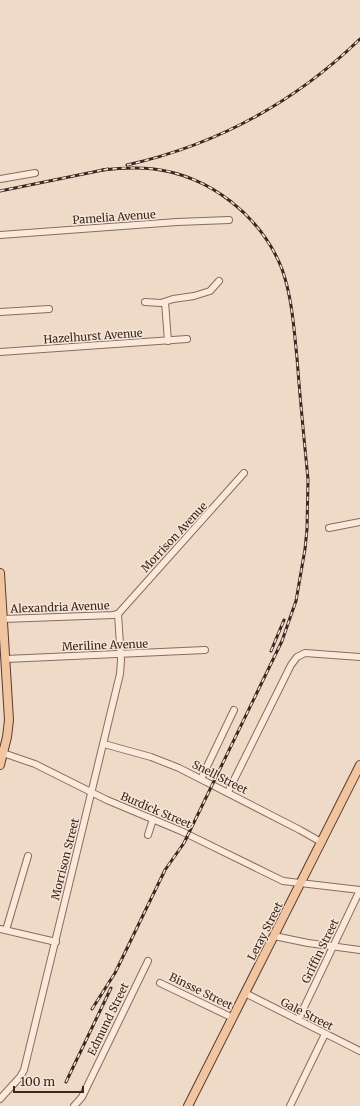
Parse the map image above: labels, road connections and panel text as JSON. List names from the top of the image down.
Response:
{
  "streets": {
    "main road": ["Leray Street"],
    "street": [
      "Pamelia Avenue",
      "Hazelhurst Avenue",
      "Morrison Avenue",
      "Alexandria Avenue",
      "Meriline Avenue",
      "Snell Street",
      "Burdick Street",
      "Morrison Street",
      "Griffin Street",
      "Binsse Street",
      "Gale Street",
      "Edmund Street"
    ]
  },
  "crossings": [
    ["Morrison Avenue", "Alexandria Avenue"],
    ["Morrison Avenue", "Morrison Street"],
    ["Alexandria Avenue", "Morrison Street"],
    ["Meriline Avenue", "Morrison Street"],
    ["Snell Street", "Morrison Street"],
    ["Snell Street", "Leray Street"],
    ["Burdick Street", "Morrison Street"],
    ["Burdick Street", "Leray Street"],
    ["Burdick Street", "Griffin Street"],
    ["Leray Street", "Binsse Street"],
    ["Leray Street", "Gale Street"],
    ["Griffin Street", "Gale Street"]
  ],
  "scale_bar": "100 m"
}
